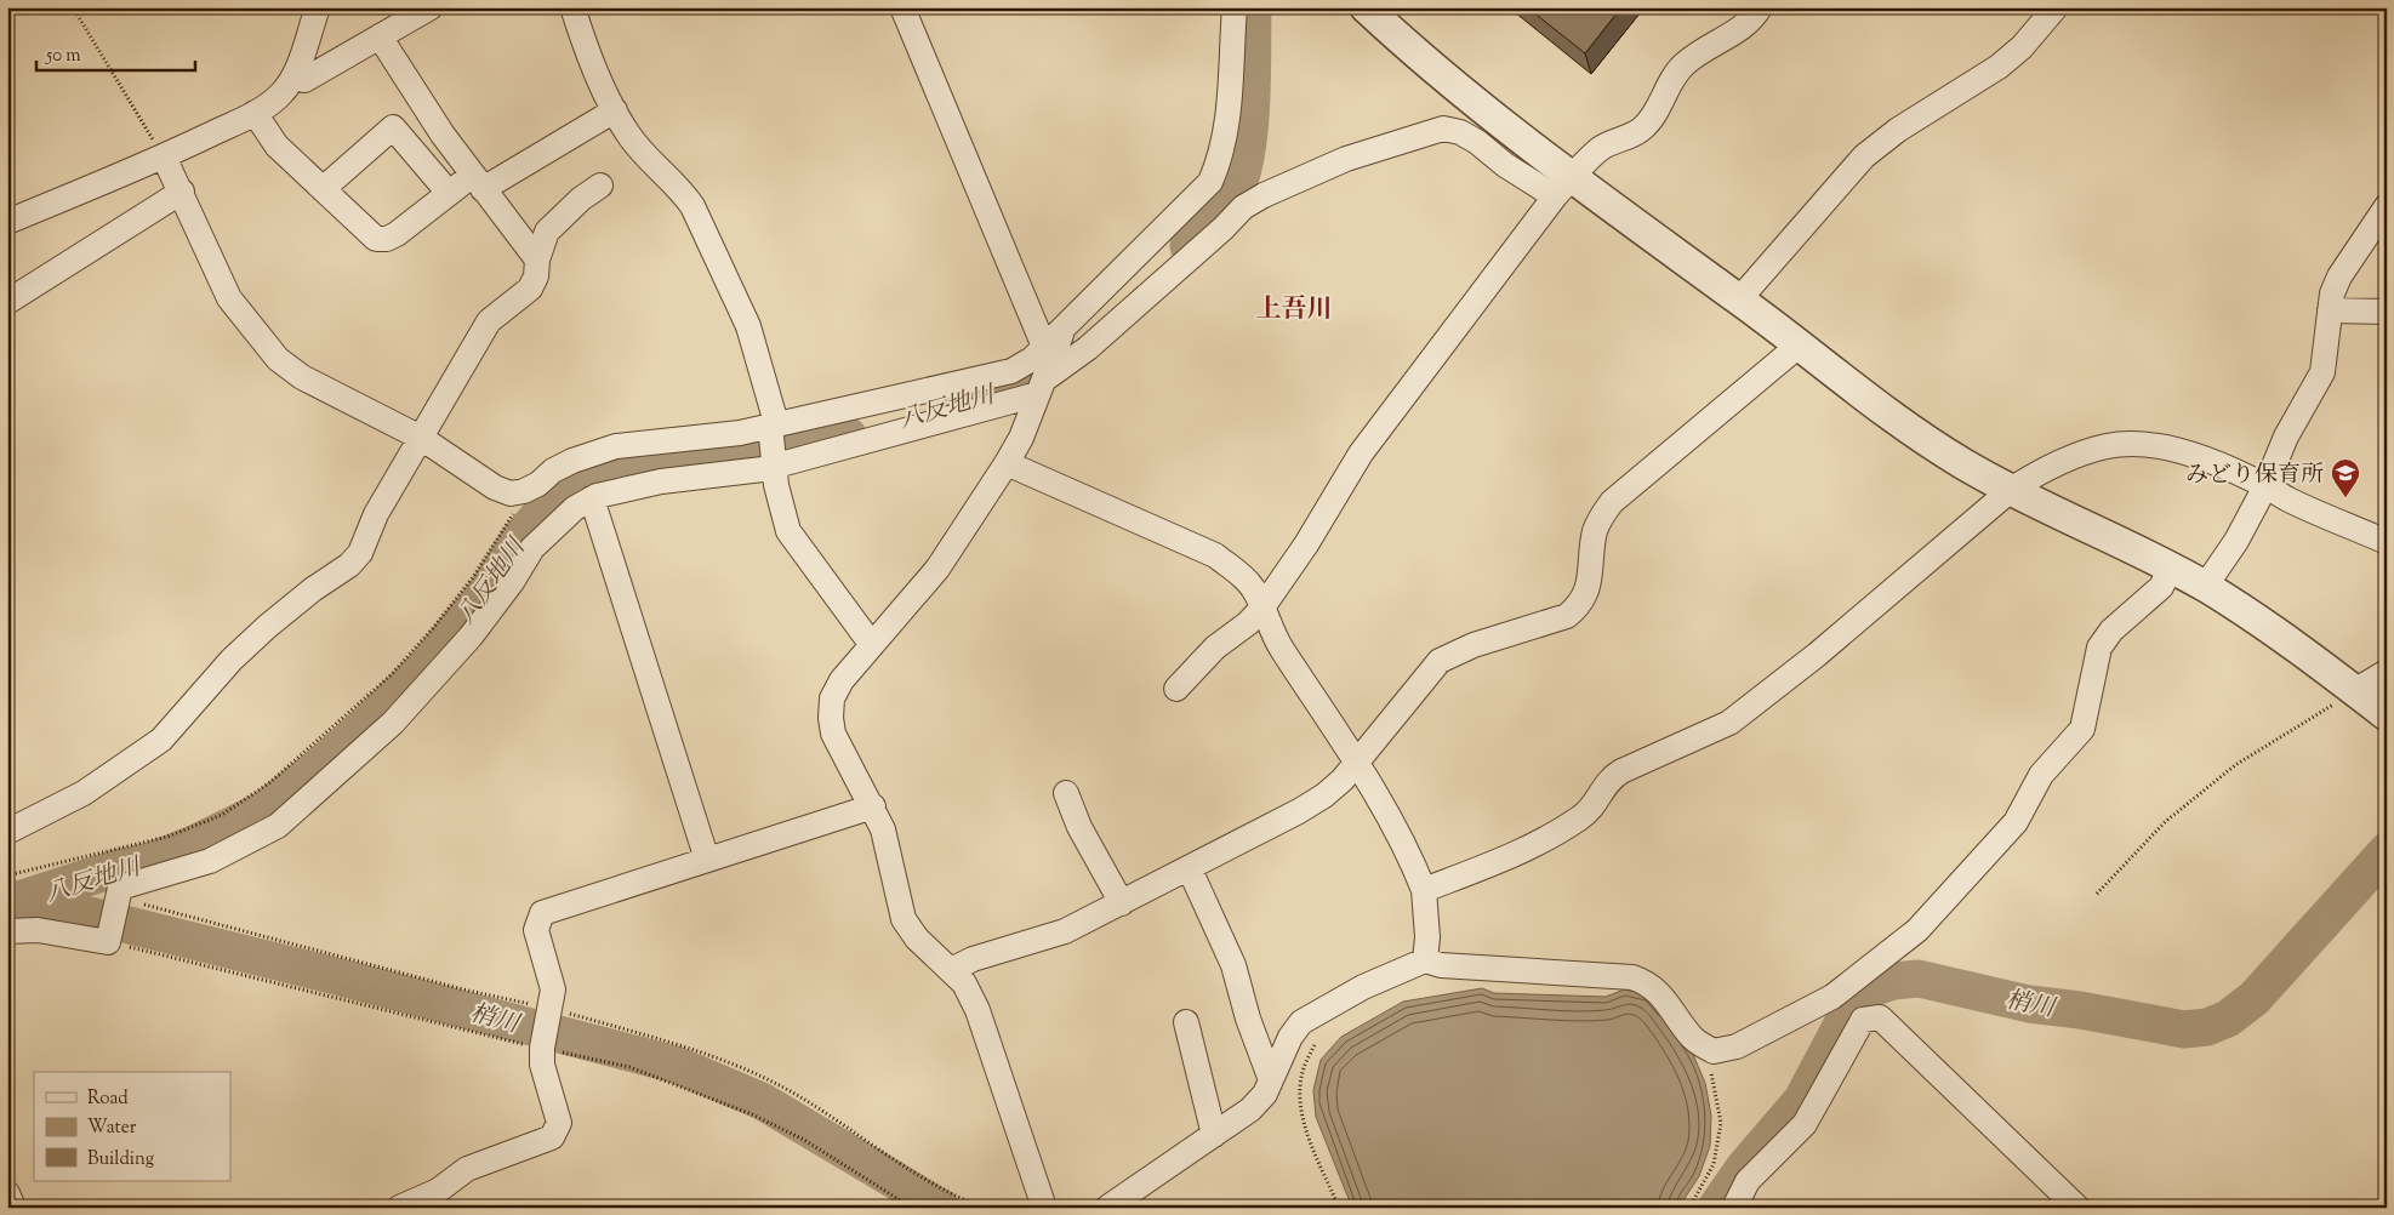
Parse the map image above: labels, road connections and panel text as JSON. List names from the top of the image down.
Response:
{
  "districts": ["上吾川"],
  "water": ["八反地川", "梢川"],
  "places": {
    "school or university": ["みどり保育所"]
  },
  "legend": ["Road", "Water", "Building"],
  "scale_bar": "50 m"
}
